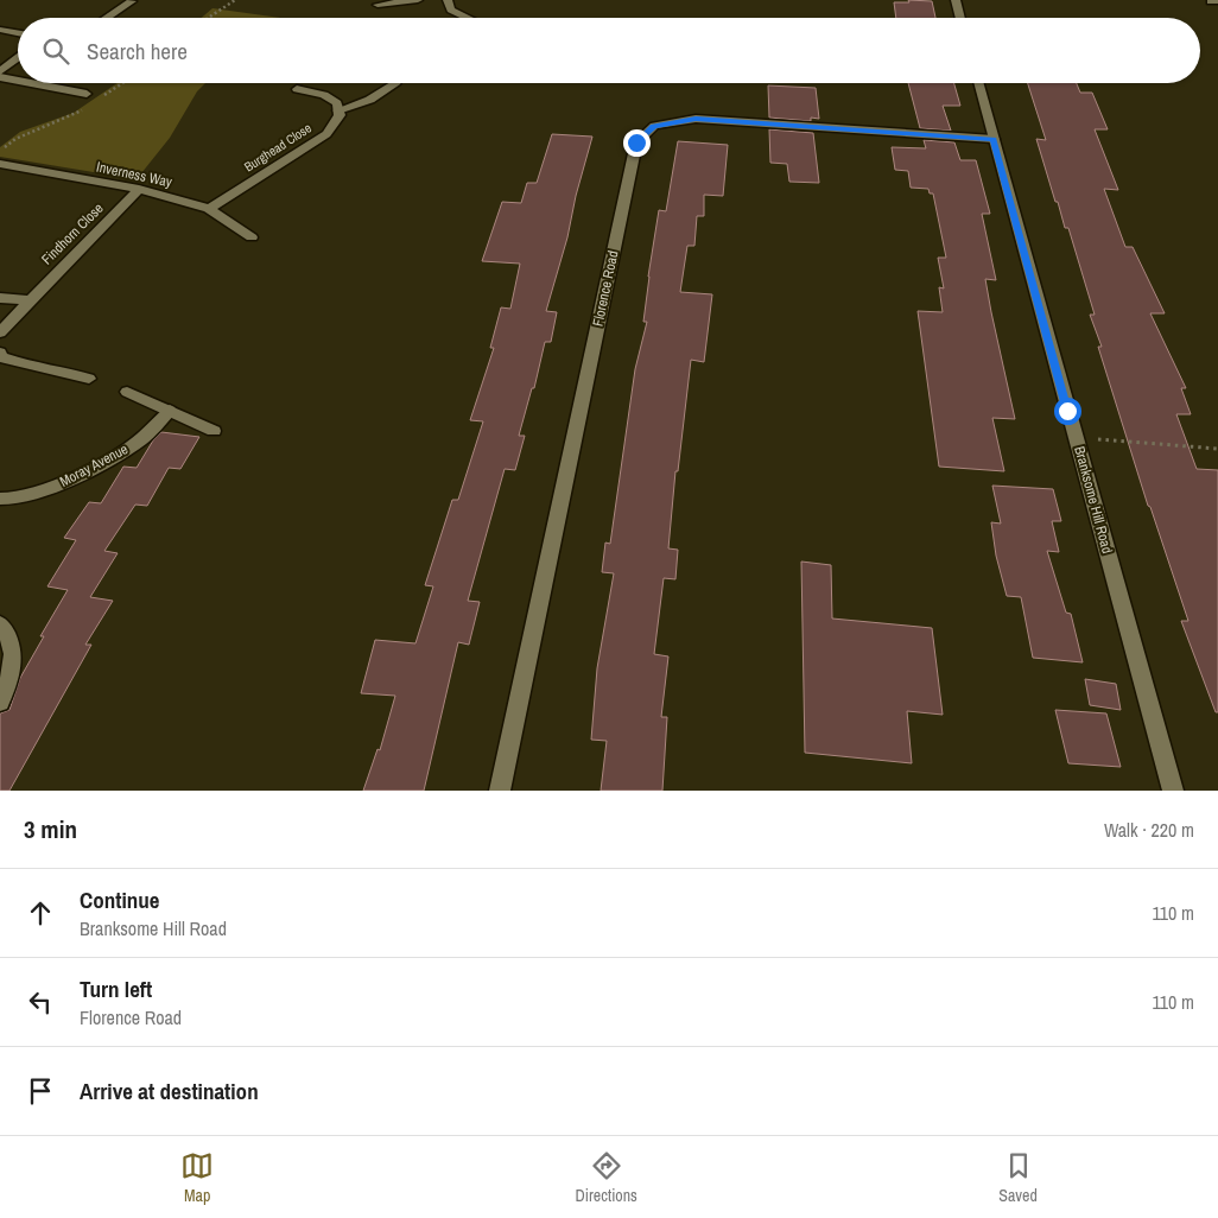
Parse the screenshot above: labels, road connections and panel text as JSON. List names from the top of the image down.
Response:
{
  "streets": {
    "street": [
      "Burghead Close",
      "Inverness Way",
      "Findhorn Close",
      "Florence Road",
      "Moray Avenue",
      "Branksome Hill Road"
    ]
  },
  "crossings": [
    ["Burghead Close", "Inverness Way"],
    ["Inverness Way", "Findhorn Close"],
    ["Florence Road", "Branksome Hill Road"]
  ],
  "page": {
    "search": "Search here",
    "heading": ["3 min", "Walk · 220 m"],
    "list": [
      ["Continue", "Branksome Hill Road", "110 m"],
      ["Turn left", "Florence Road", "110 m"],
      "Arrive at destination"
    ],
    "nav": ["Map", "Directions", "Saved"]
  }
}
